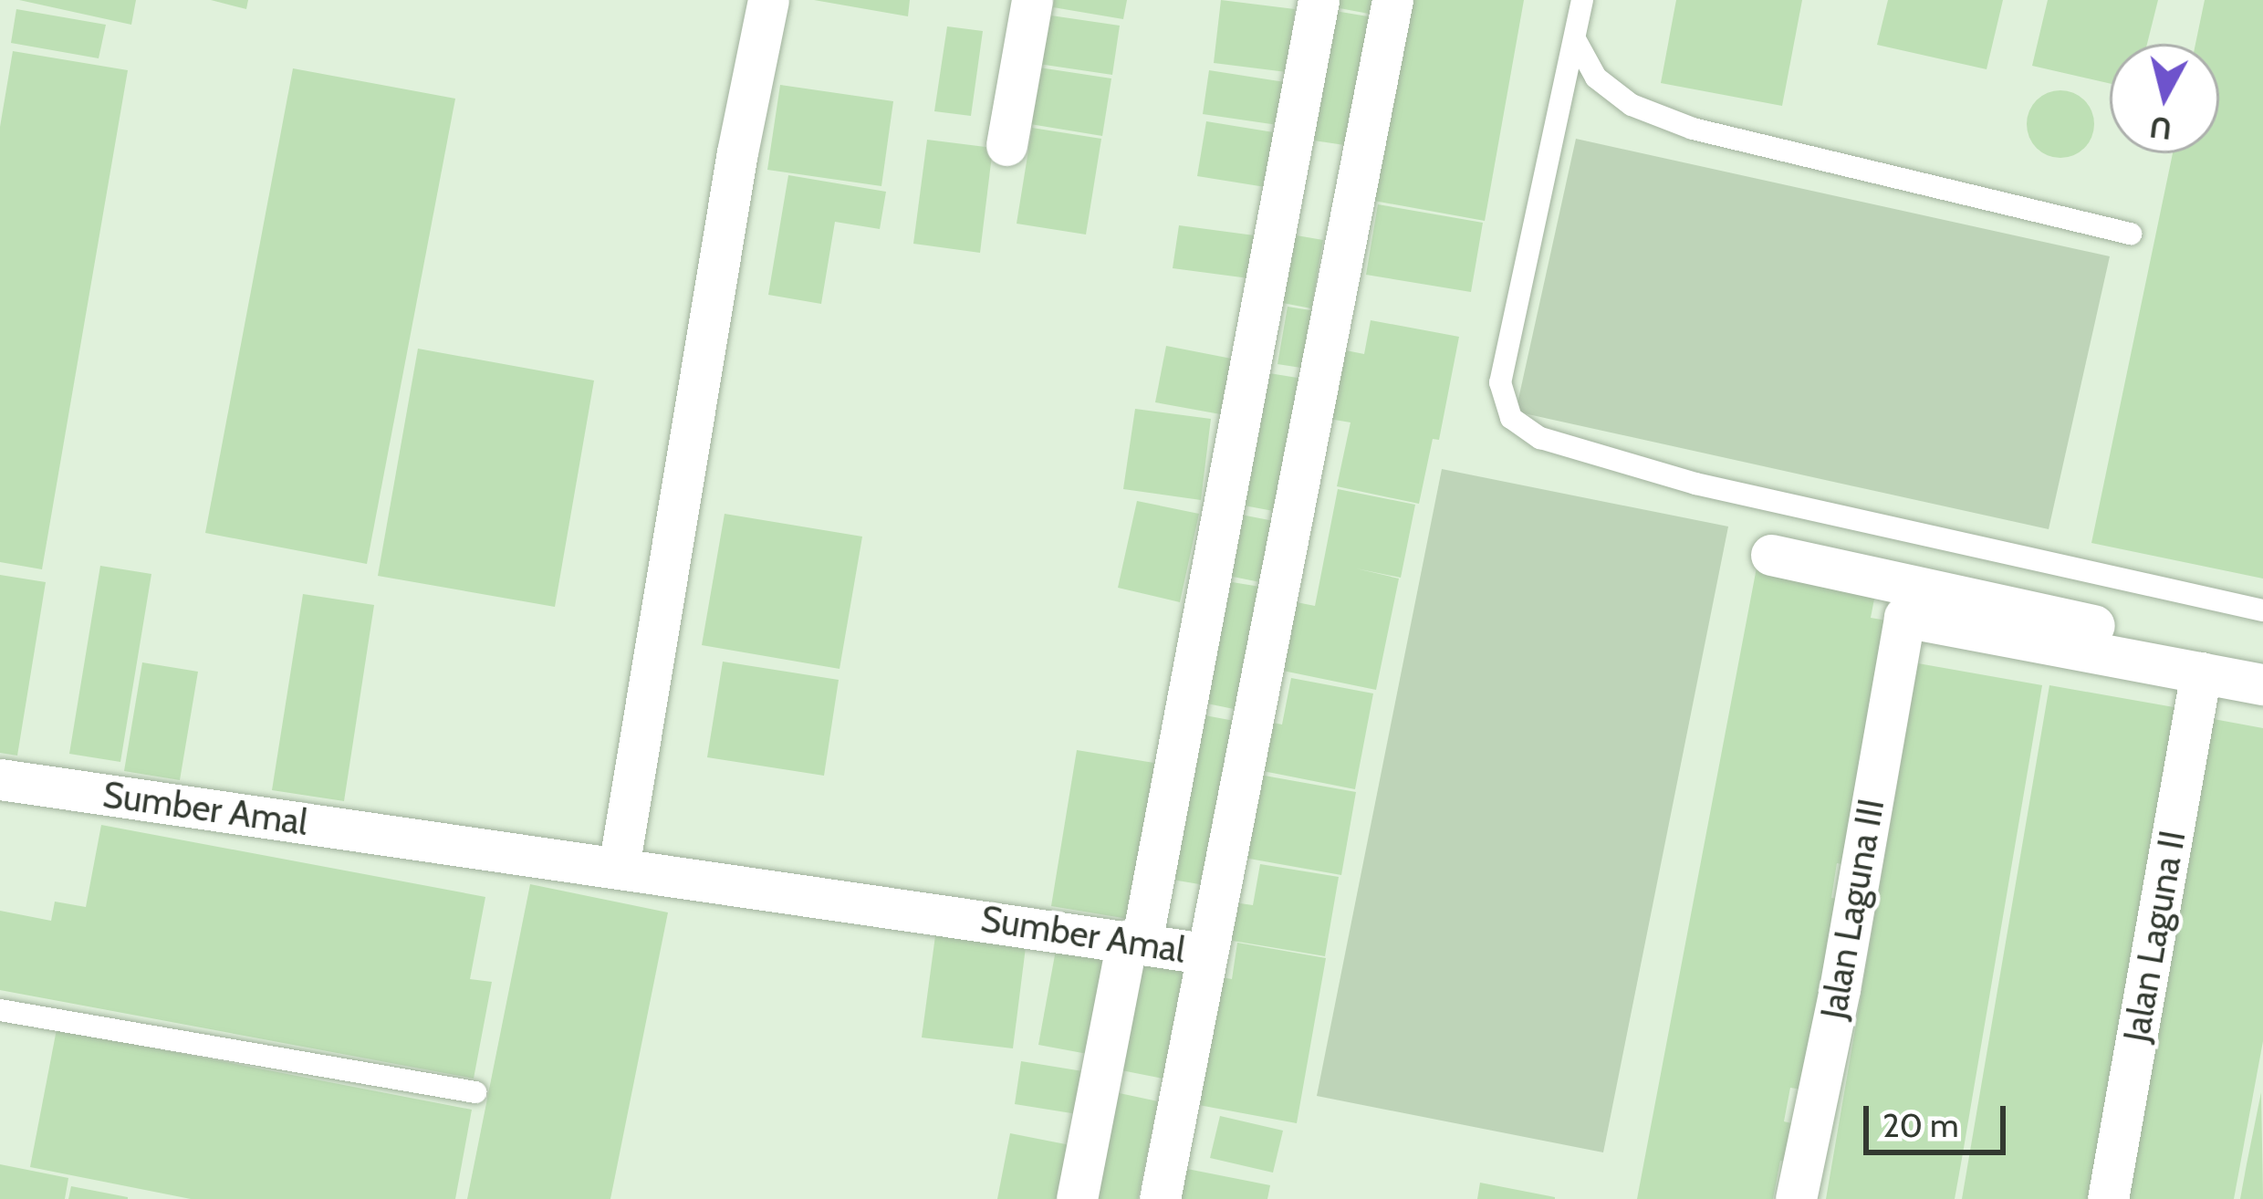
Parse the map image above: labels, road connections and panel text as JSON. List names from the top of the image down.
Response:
{
  "streets": {
    "street": ["Sumber Amal", "Jalan Laguna III", "Jalan Laguna II"]
  },
  "crossings": [
    ["Jalan Laguna III", "Jalan Laguna II"]
  ],
  "scale_bar": "20 m",
  "north": "bottom"
}
